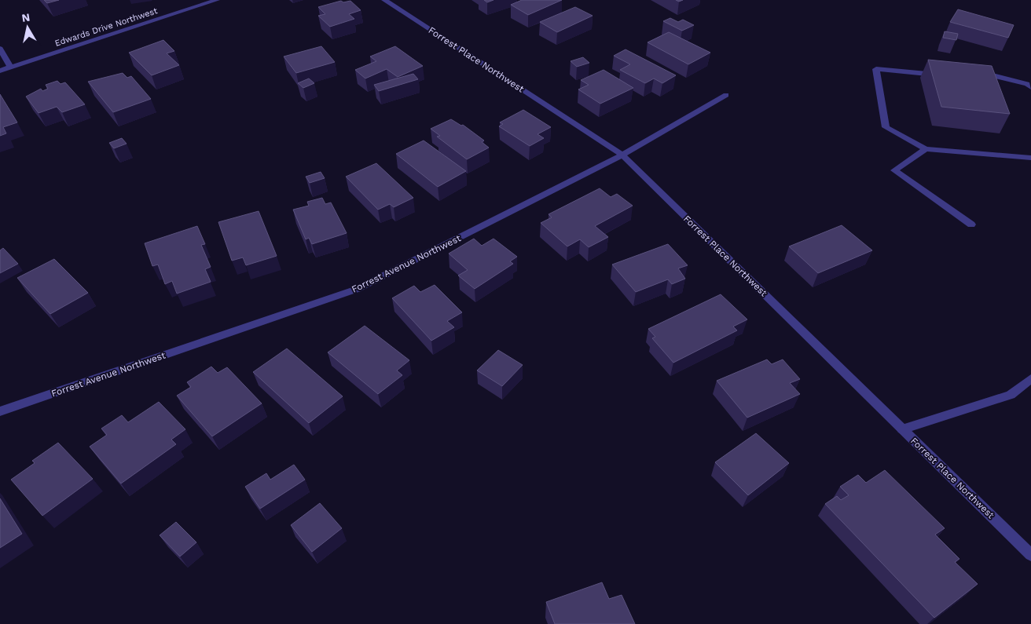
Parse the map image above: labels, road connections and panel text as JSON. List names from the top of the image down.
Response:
{
  "streets": {
    "street": ["Edwards Drive Northwest", "Forrest Place Northwest", "Forrest Avenue Northwest"]
  },
  "crossings": [
    ["Forrest Place Northwest", "Forrest Avenue Northwest"]
  ],
  "north": "top"
}
